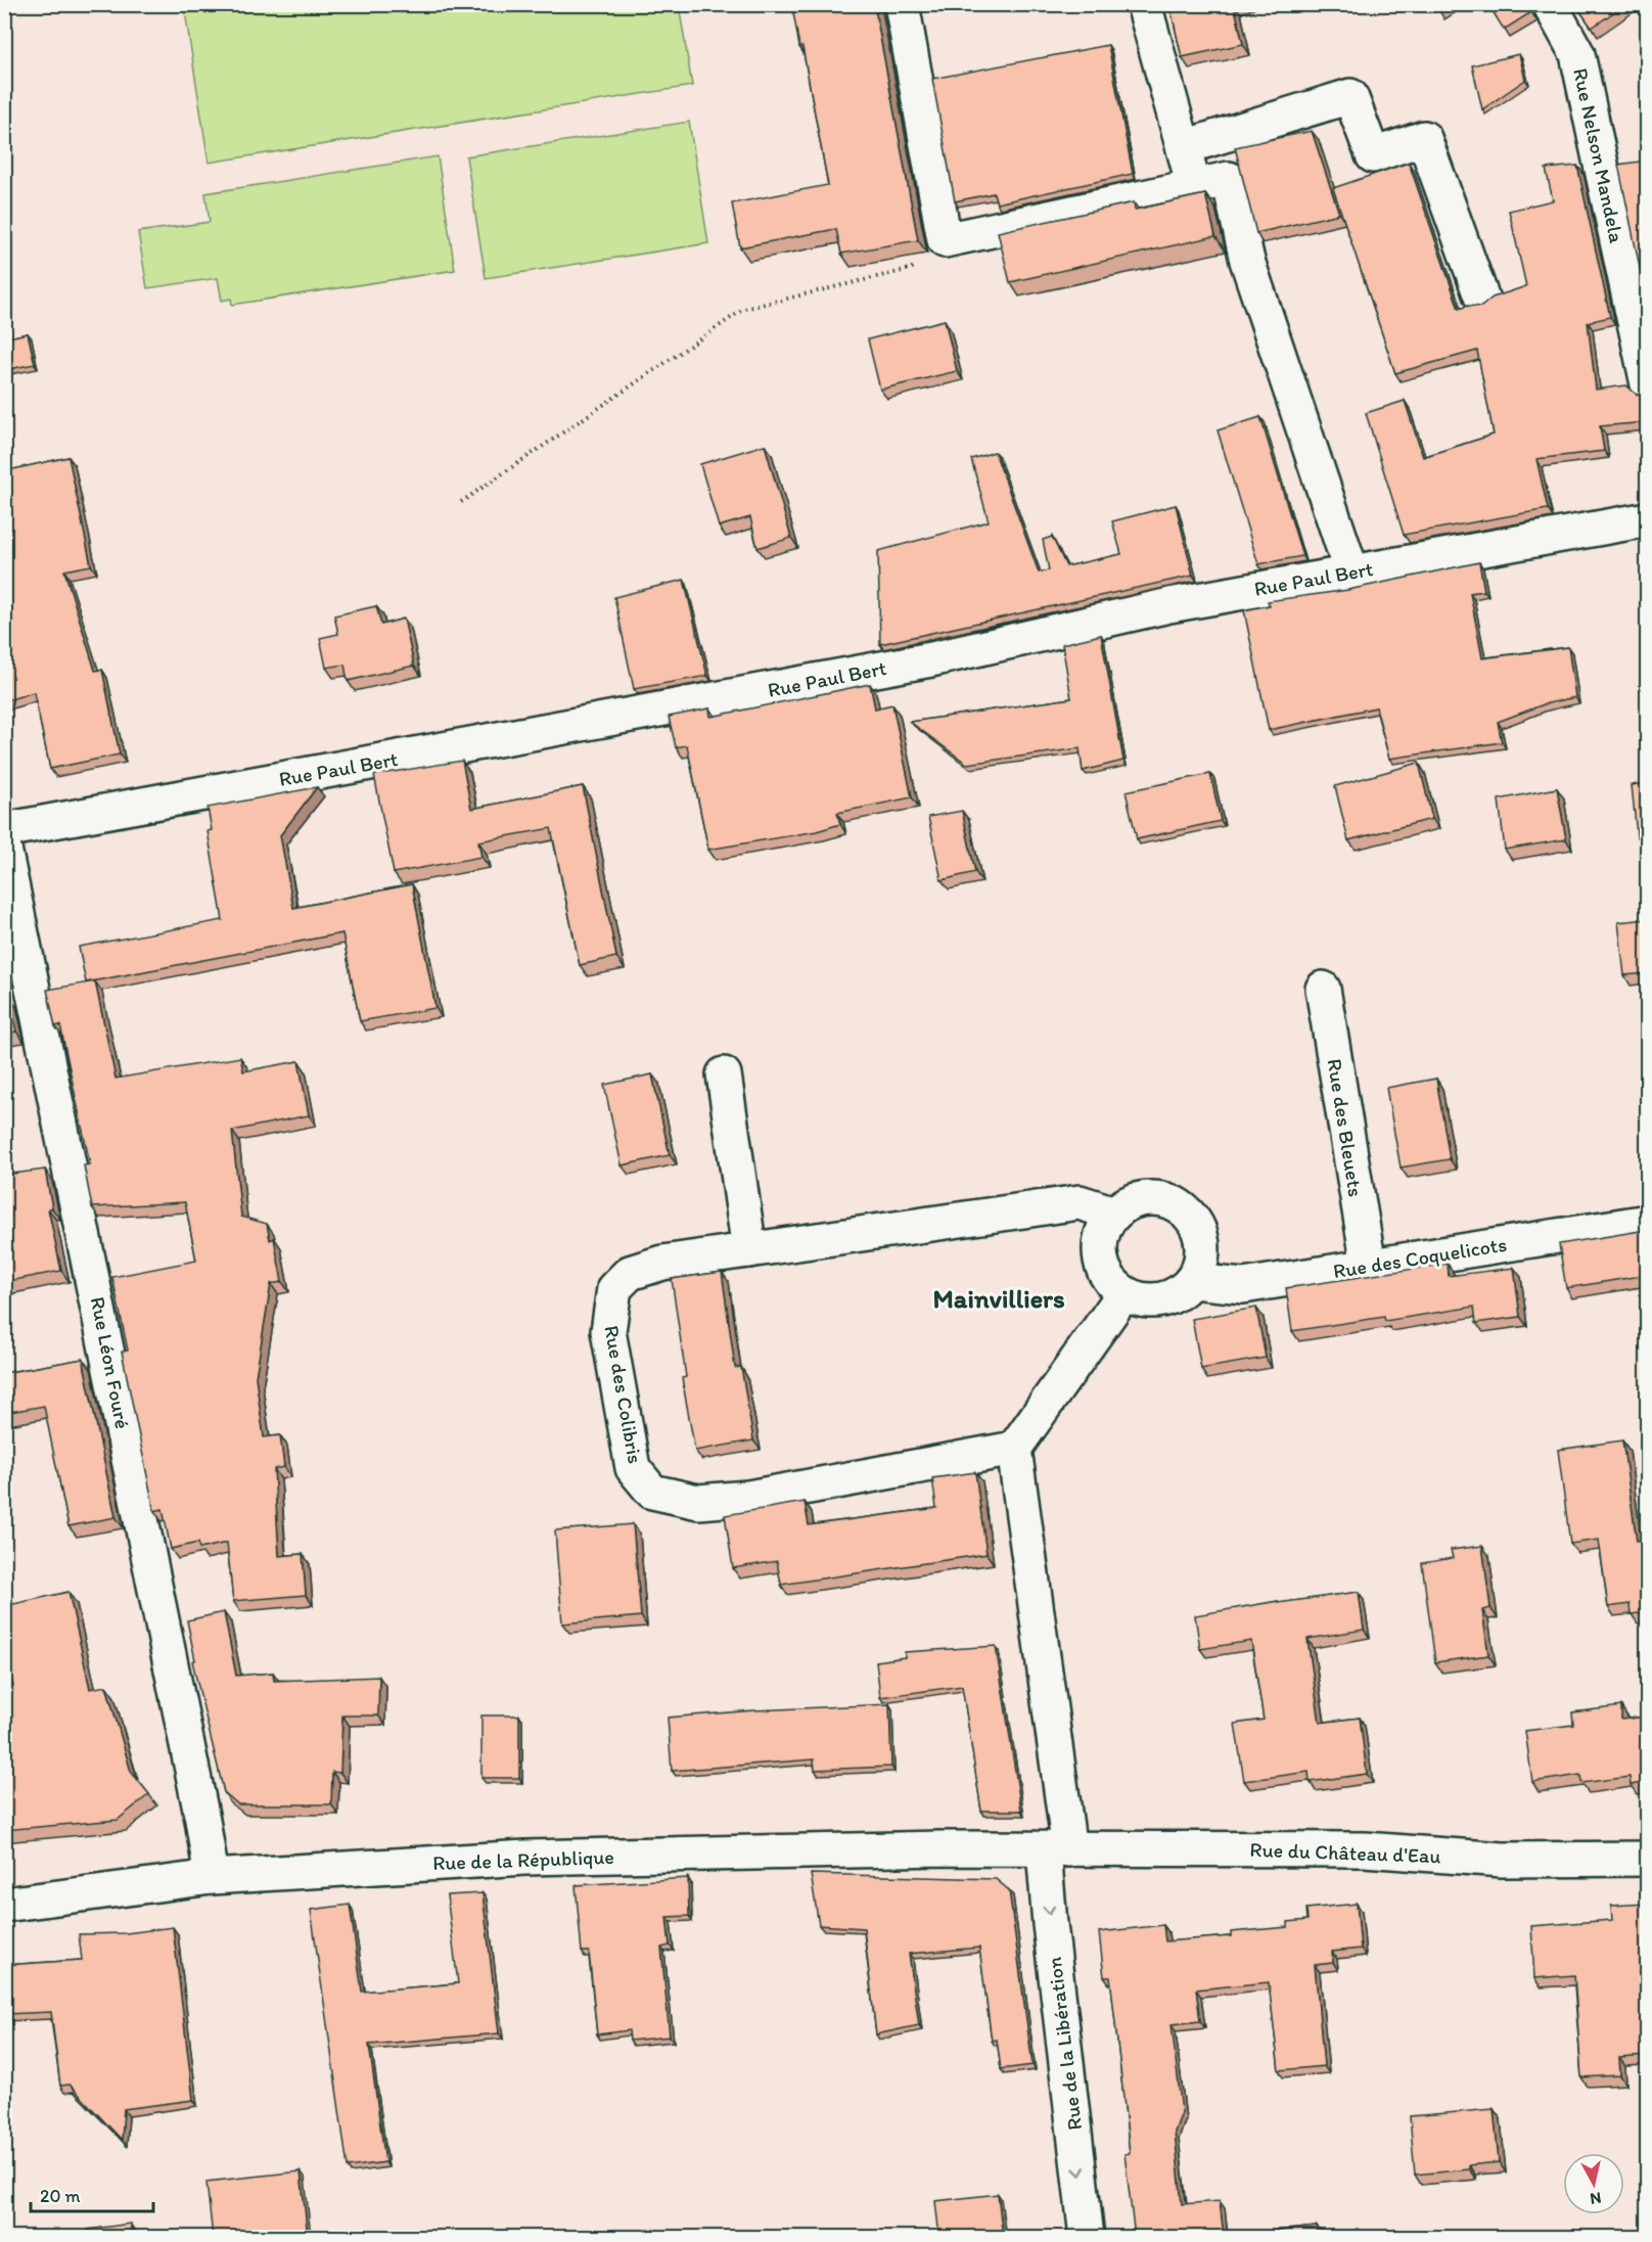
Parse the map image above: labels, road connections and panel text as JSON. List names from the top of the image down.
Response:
{
  "streets": {
    "street": [
      "Rue Nelson Mandela",
      "Rue Paul Bert",
      "Rue des Bleuets",
      "Rue des Coquelicots",
      "Rue Léon Fouré",
      "Rue des Colibris",
      "Rue du Château d'Eau",
      "Rue de la République",
      "Rue de la Libération"
    ]
  },
  "crossings": [
    ["Rue des Bleuets", "Rue des Coquelicots"],
    ["Rue des Coquelicots", "Rue des Colibris"],
    ["Rue Léon Fouré", "Rue de la République"],
    ["Rue des Colibris", "Rue de la Libération"],
    ["Rue du Château d'Eau", "Rue de la République"],
    ["Rue du Château d'Eau", "Rue de la Libération"],
    ["Rue de la République", "Rue de la Libération"]
  ],
  "one_way": ["Rue de la Libération"],
  "districts": ["Mainvilliers"],
  "scale_bar": "20 m",
  "north": "bottom"
}
